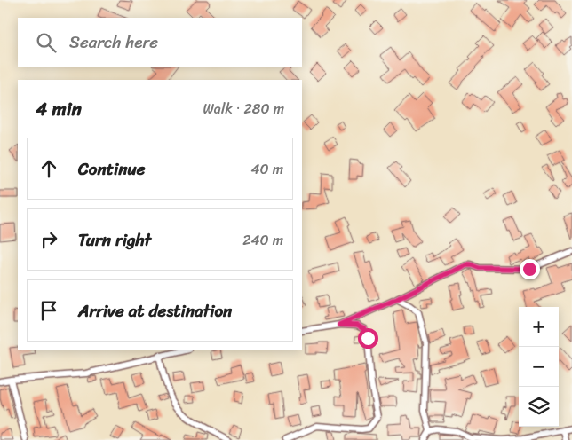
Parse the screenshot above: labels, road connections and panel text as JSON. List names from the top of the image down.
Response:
{
  "page": {
    "search": "Search here",
    "heading": ["4 min", "Walk · 280 m"],
    "list": [
      ["Continue", "40 m"],
      ["Turn right", "240 m"],
      "Arrive at destination"
    ],
    "map_buttons": ["+", "−"]
  }
}
